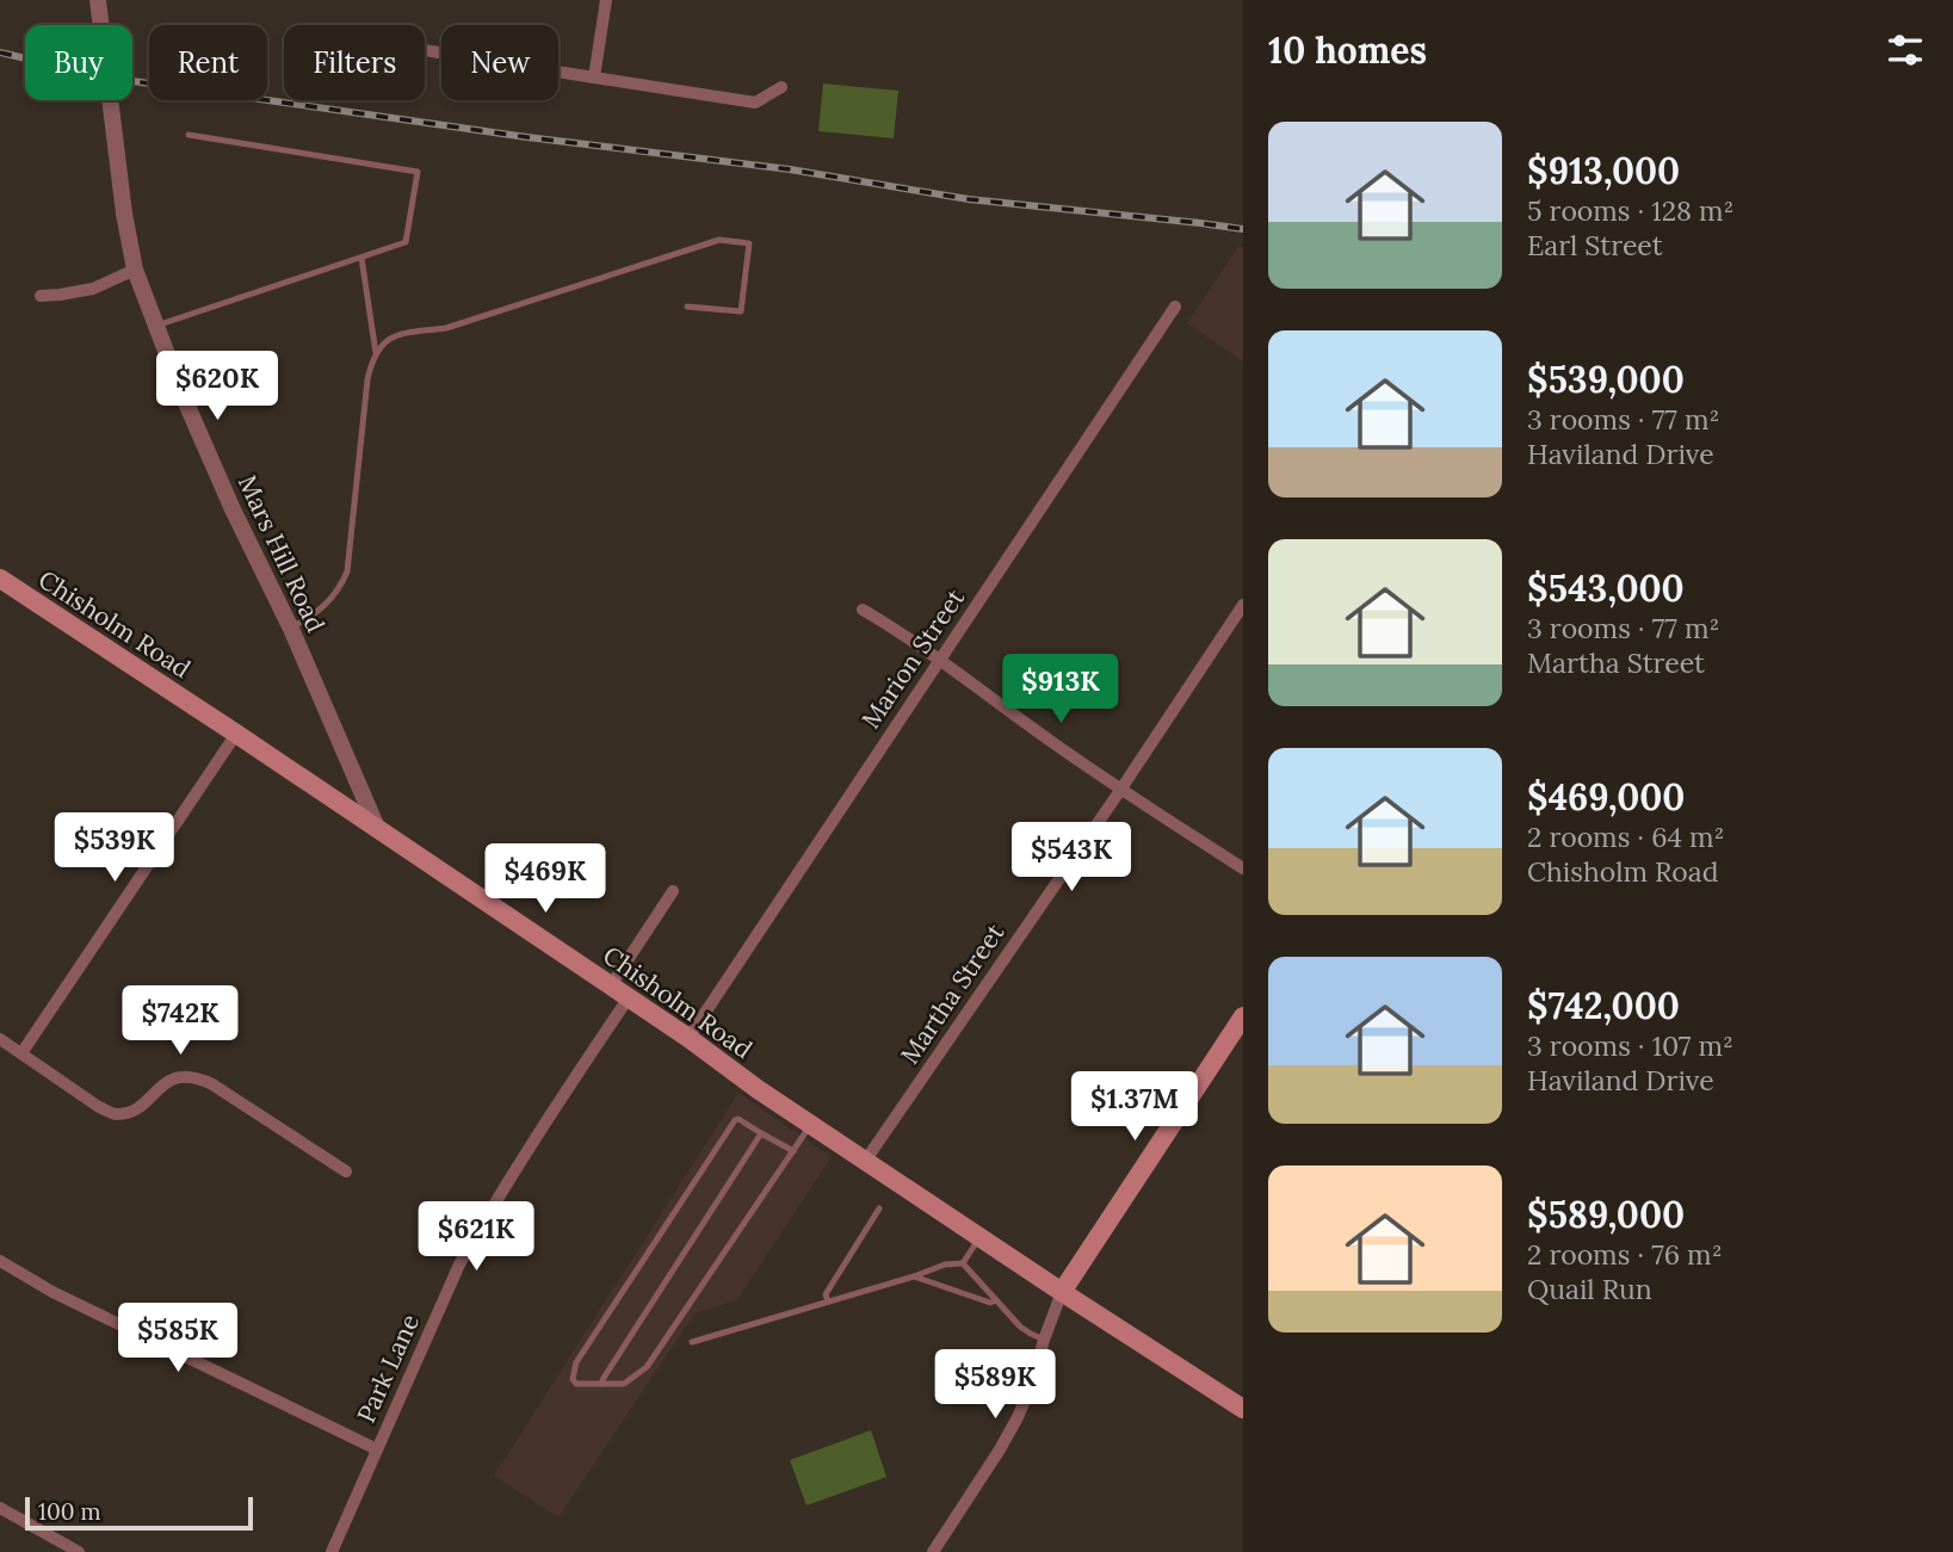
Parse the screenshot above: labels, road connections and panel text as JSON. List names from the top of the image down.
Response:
{
  "streets": {
    "main road": ["Chisholm Road"],
    "street": [
      "Mars Hill Road",
      "Marion Street",
      "Martha Street",
      "Park Lane"
    ]
  },
  "crossings": [
    ["Mars Hill Road", "Chisholm Road"],
    ["Chisholm Road", "Marion Street"],
    ["Chisholm Road", "Martha Street"],
    ["Chisholm Road", "Park Lane"]
  ],
  "scale_bar": "100 m",
  "page": {
    "heading": "10 homes",
    "chip": [
      "Buy",
      "Rent",
      "Filters",
      "New"
    ],
    "list": [
      {
        "name": "$913,000",
        "note": "5 rooms · 128 m² · Earl Street"
      },
      {
        "name": "$539,000",
        "note": "3 rooms · 77 m² · Haviland Drive"
      },
      {
        "name": "$543,000",
        "note": "3 rooms · 77 m² · Martha Street"
      },
      {
        "name": "$469,000",
        "note": "2 rooms · 64 m² · Chisholm Road"
      },
      {
        "name": "$742,000",
        "note": "3 rooms · 107 m² · Haviland Drive"
      },
      {
        "name": "$589,000",
        "note": "2 rooms · 76 m² · Quail Run"
      }
    ],
    "price": [
      "$620K",
      "$913K",
      "$539K",
      "$543K",
      "$469K",
      "$742K",
      "$1.37M",
      "$621K",
      "$585K",
      "$589K"
    ],
    "scale": "100 m"
  }
}
